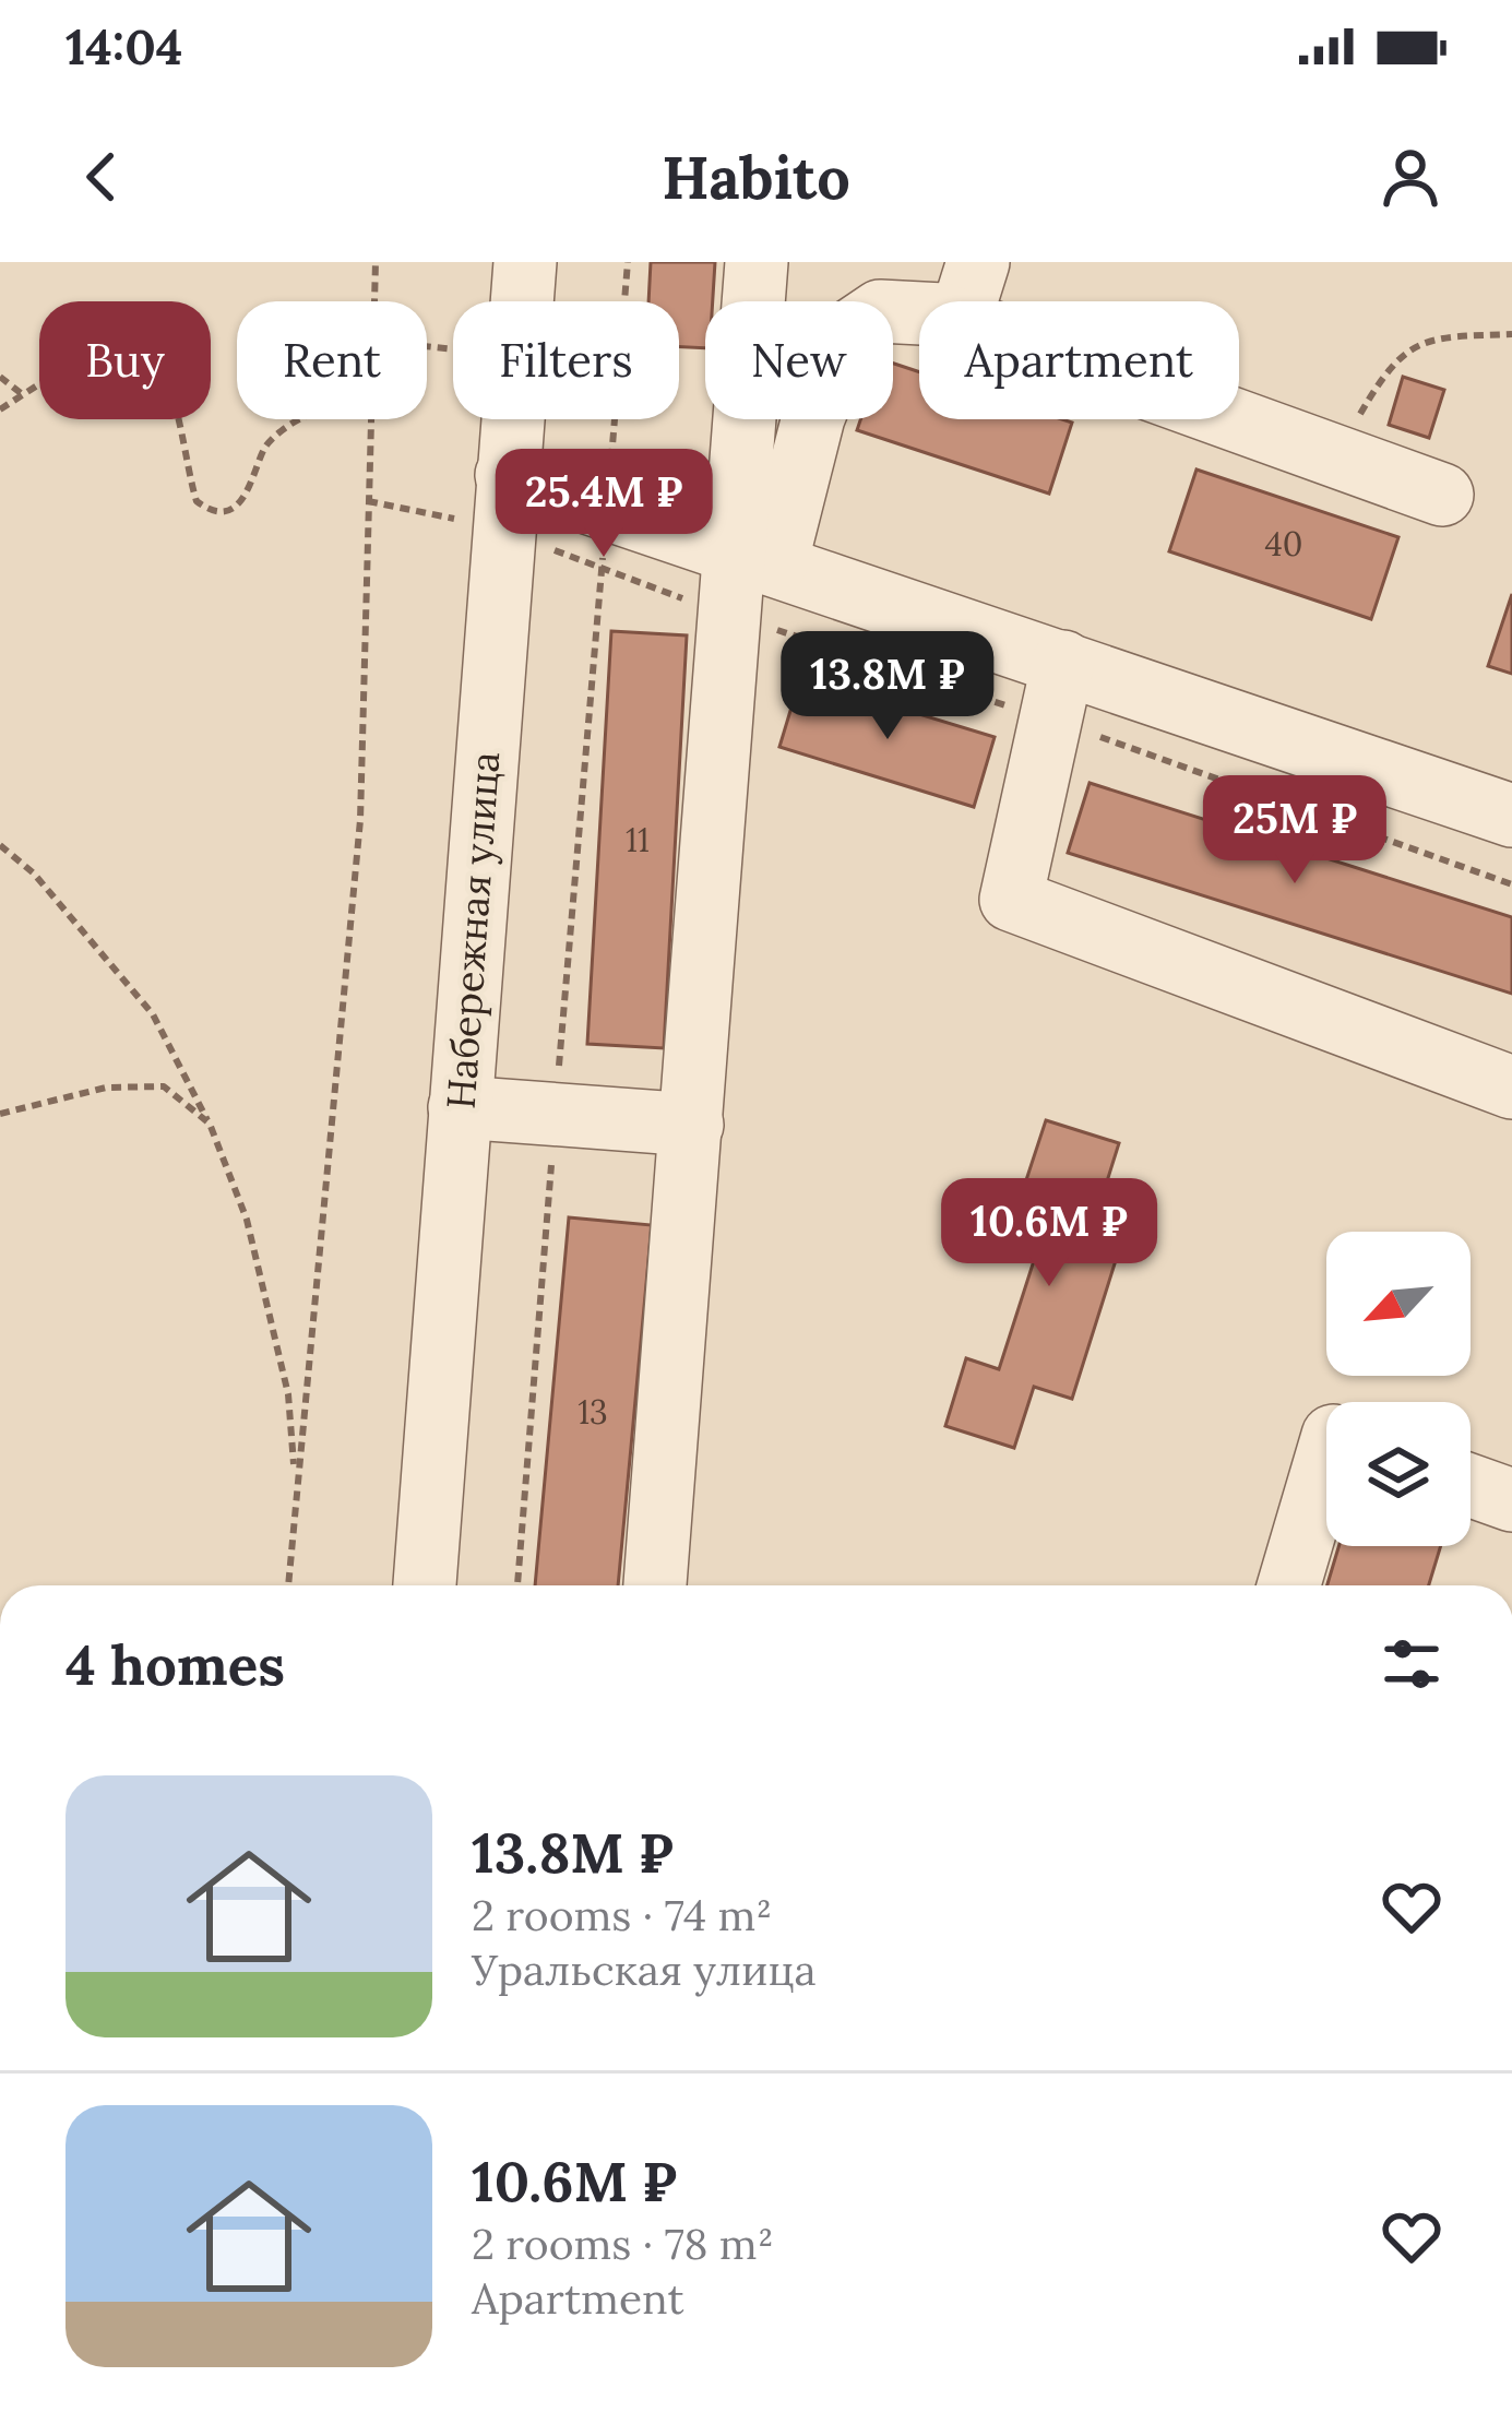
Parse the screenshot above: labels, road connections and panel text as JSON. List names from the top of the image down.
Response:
{
  "streets": {
    "street": ["Набережная улица"]
  },
  "house_numbers": ["40", "11", "13"],
  "north": "bottom left",
  "page": {
    "status": "14:04",
    "header": "Habito",
    "chip": [
      "Buy",
      "Rent",
      "Filters",
      "New",
      "Apartment"
    ],
    "price": [
      "25.4M ₽",
      "13.8M ₽",
      "25M ₽",
      "10.6M ₽"
    ],
    "heading": "4 homes",
    "list": [
      {
        "name": "13.8M ₽",
        "note": "2 rooms · 74 m² · Уральская улица"
      },
      {
        "name": "10.6M ₽",
        "note": "2 rooms · 78 m² · Apartment"
      }
    ]
  }
}
